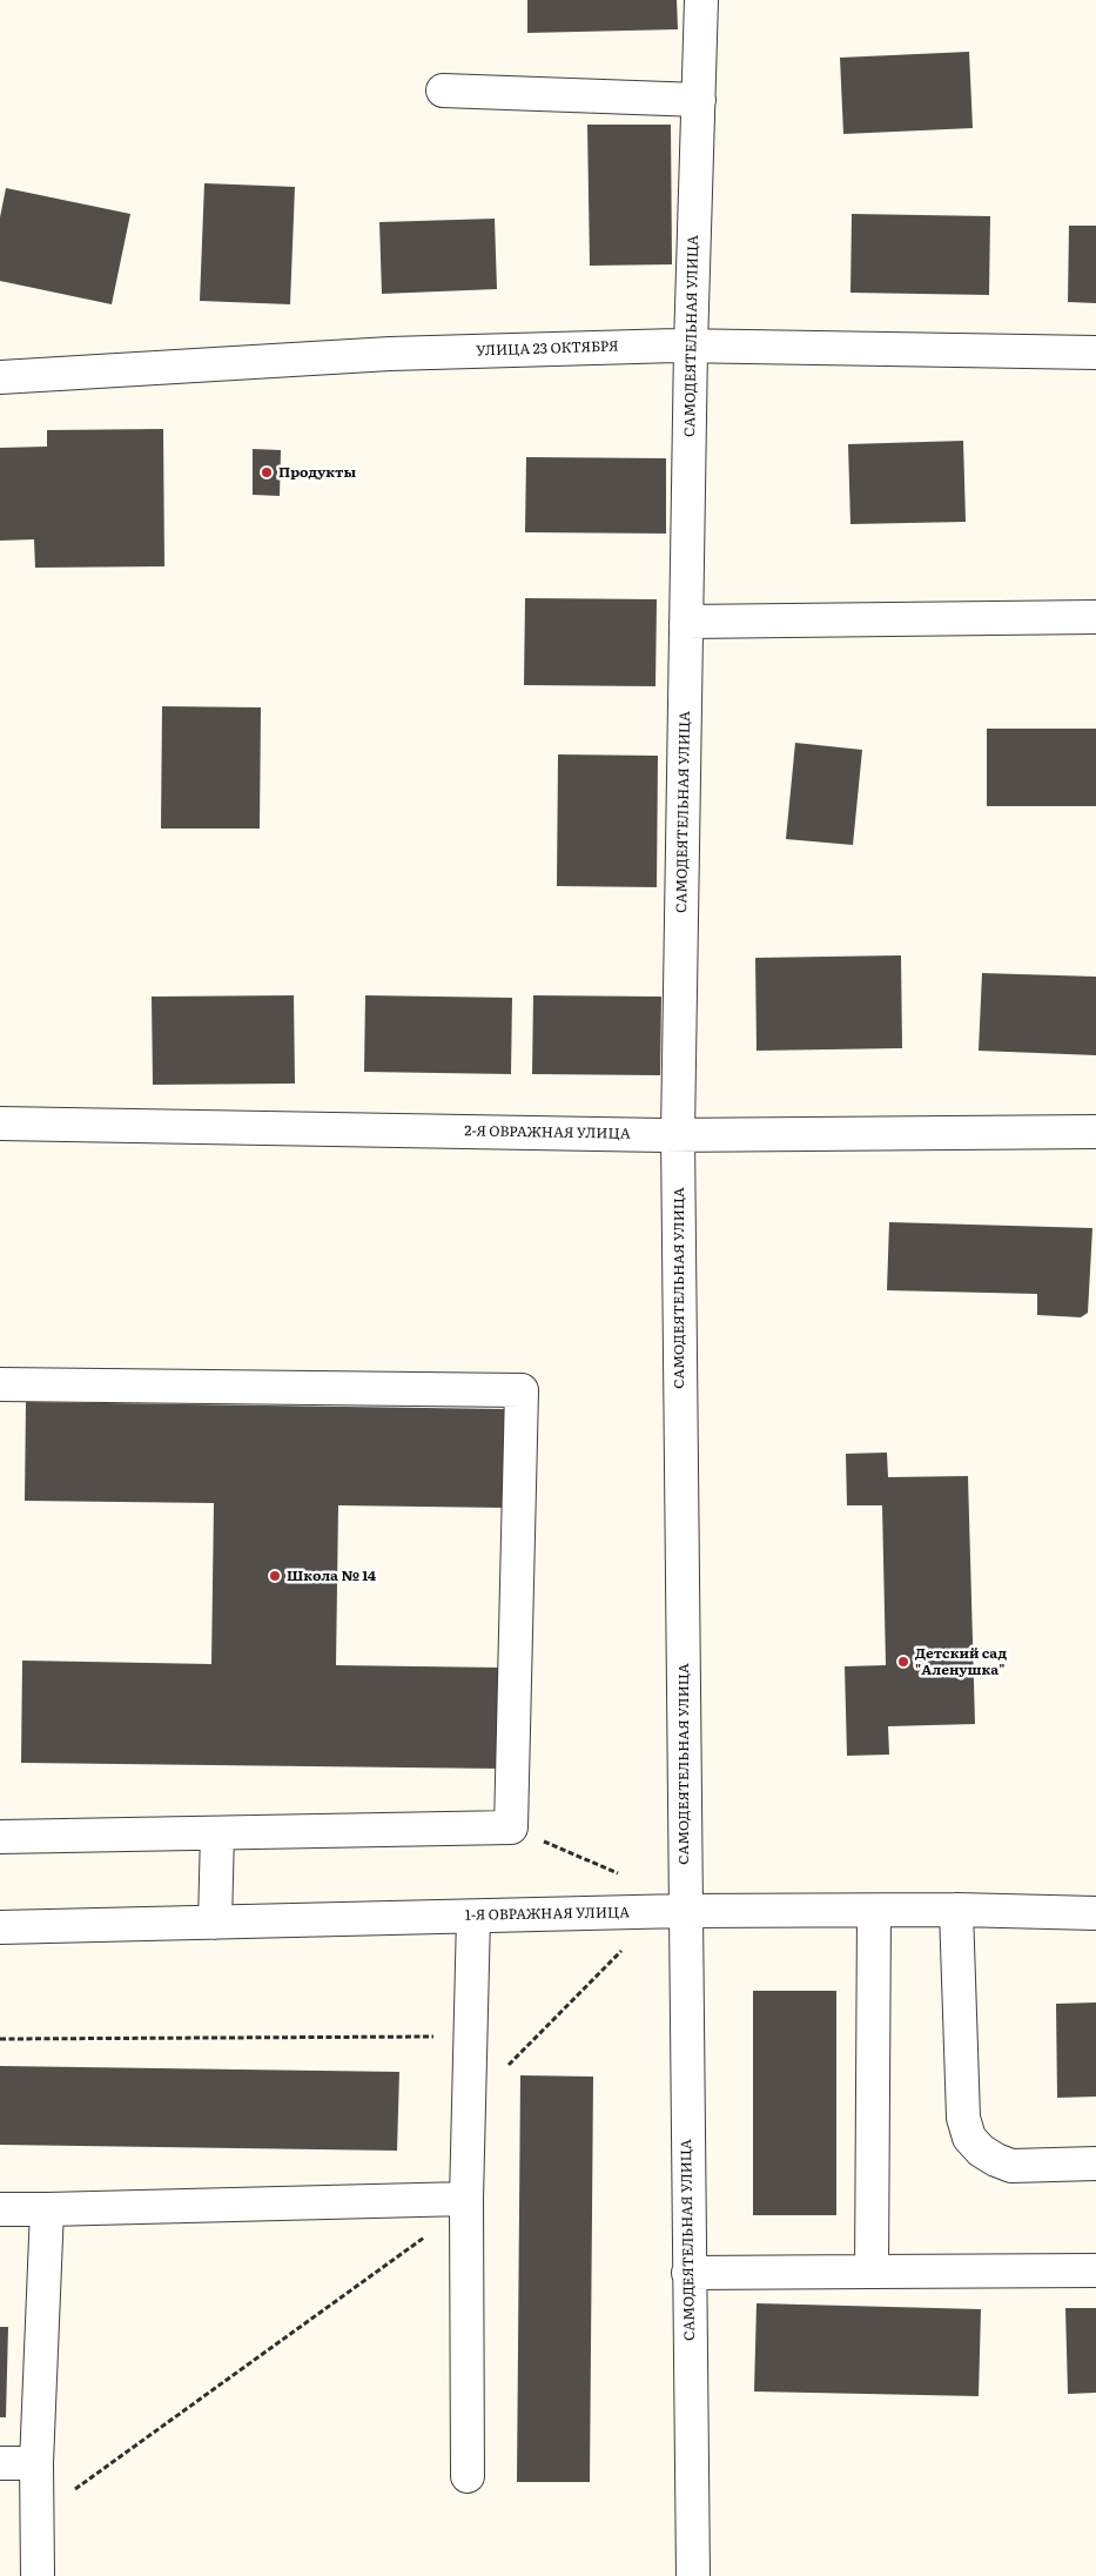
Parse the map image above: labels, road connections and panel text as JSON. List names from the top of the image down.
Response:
{
  "streets": {
    "street": [
      "САМОДЕЯТЕЛЬНАЯ УЛИЦА",
      "УЛИЦА 23 ОКТЯБРЯ",
      "2-Я ОВРАЖНАЯ УЛИЦА",
      "1-Я ОВРАЖНАЯ УЛИЦА"
    ]
  },
  "crossings": [
    ["САМОДЕЯТЕЛЬНАЯ УЛИЦА", "УЛИЦА 23 ОКТЯБРЯ"],
    ["САМОДЕЯТЕЛЬНАЯ УЛИЦА", "2-Я ОВРАЖНАЯ УЛИЦА"],
    ["САМОДЕЯТЕЛЬНАЯ УЛИЦА", "1-Я ОВРАЖНАЯ УЛИЦА"]
  ],
  "places": ["Продукты", "Школа № 14", "Детский сад \"Аленушка\""]
}
